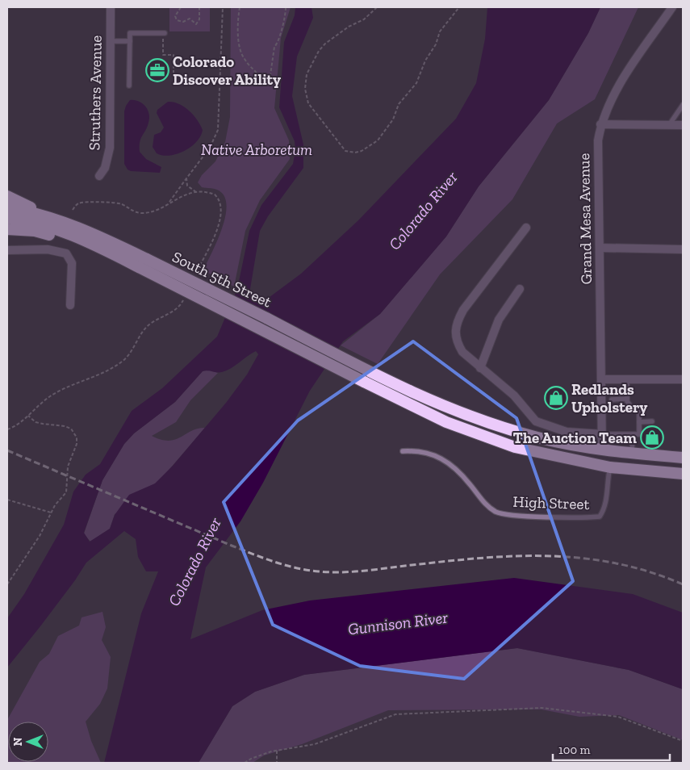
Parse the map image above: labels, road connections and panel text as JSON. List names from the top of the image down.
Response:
{
  "streets": {
    "highway": ["South 5th Street"],
    "street": ["Struthers Avenue", "Grand Mesa Avenue"],
    "lane": ["High Street"]
  },
  "water": ["Colorado River", "Gunnison River"],
  "parks": ["Native Arboretum"],
  "places": {
    "office": ["Colorado Discover Ability"],
    "shop": ["Redlands Upholstery", "The Auction Team"]
  },
  "scale_bar": "100 m",
  "north": "left"
}
